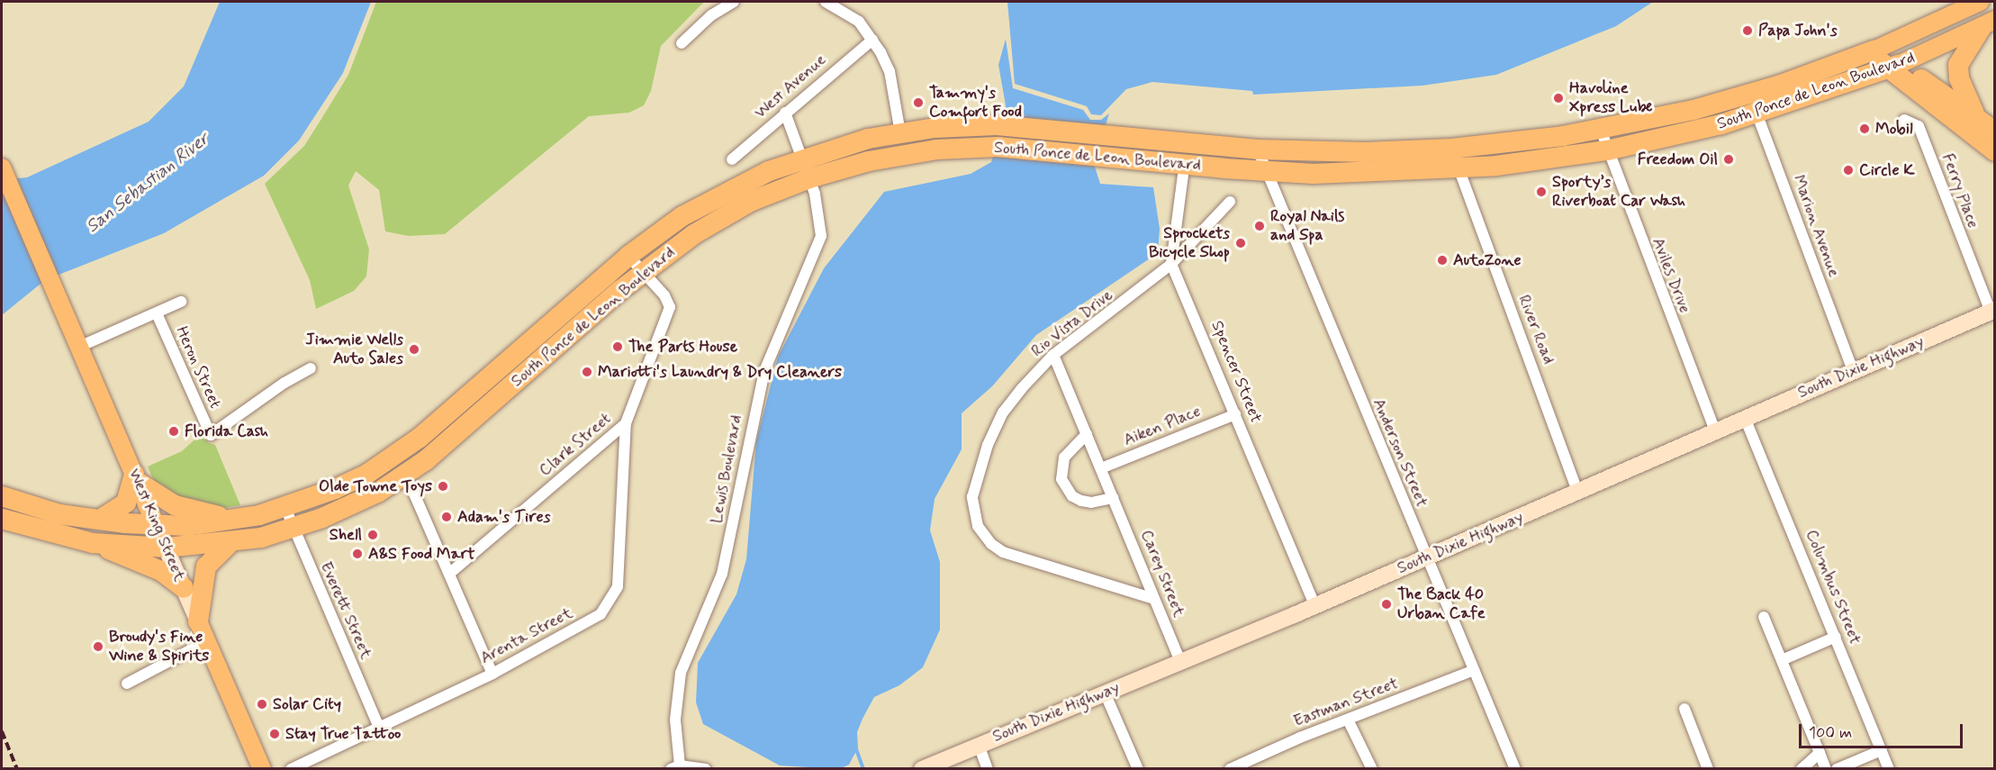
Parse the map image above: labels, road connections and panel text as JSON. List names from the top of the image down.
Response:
{
  "streets": {
    "highway": ["South Ponce de Leon Boulevard"],
    "main road": ["South Dixie Highway", "West King Street"],
    "street": [
      "West Avenue",
      "Ferry Place",
      "Marion Avenue",
      "Aviles Drive",
      "Rio Vista Drive",
      "River Road",
      "Heron Street",
      "Spencer Street",
      "Aiken Place",
      "Clark Street",
      "Anderson Street",
      "Lewis Boulevard",
      "Carey Street",
      "Columbus Street",
      "Everett Street",
      "Arenta Street",
      "Eastman Street"
    ]
  },
  "crossings": [
    ["West Avenue", "Lewis Boulevard"],
    ["South Ponce de Leon Boulevard", "Marion Avenue"],
    ["South Ponce de Leon Boulevard", "Aviles Drive"],
    ["South Ponce de Leon Boulevard", "River Road"],
    ["South Ponce de Leon Boulevard", "Clark Street"],
    ["South Ponce de Leon Boulevard", "Anderson Street"],
    ["South Ponce de Leon Boulevard", "Lewis Boulevard"],
    ["South Ponce de Leon Boulevard", "West King Street"],
    ["South Ponce de Leon Boulevard", "Everett Street"],
    ["Ferry Place", "South Dixie Highway"],
    ["Marion Avenue", "South Dixie Highway"],
    ["Aviles Drive", "South Dixie Highway"],
    ["Rio Vista Drive", "Spencer Street"],
    ["Rio Vista Drive", "Carey Street"],
    ["River Road", "South Dixie Highway"],
    ["South Dixie Highway", "Spencer Street"],
    ["South Dixie Highway", "Anderson Street"],
    ["South Dixie Highway", "Carey Street"],
    ["South Dixie Highway", "Columbus Street"],
    ["Spencer Street", "Aiken Place"],
    ["Aiken Place", "Carey Street"],
    ["Clark Street", "Arenta Street"],
    ["Anderson Street", "Eastman Street"],
    ["Everett Street", "Arenta Street"]
  ],
  "water": ["San Sebastian River"],
  "places": [
    "Papa John's",
    "Havoline Xpress Lube",
    "Tammy's Comfort Food",
    "Mobil",
    "Freedom Oil",
    "Circle K",
    "Sporty’s Riverboat Car Wash",
    "Royal Nails and Spa",
    "Sprockets Bicycle Shop",
    "AutoZone",
    "The Parts House",
    "Jimmie Wells Auto Sales",
    "Mariotti's Laundry & Dry Cleaners",
    "Florida Cash",
    "Olde Towne Toys",
    "Adam's Tires",
    "Shell",
    "A&S Food Mart",
    "The Back 40 Urban Cafe",
    "Broudy's Fine Wine & Spirits",
    "Solar City",
    "Stay True Tattoo"
  ],
  "scale_bar": "100 m"
}
